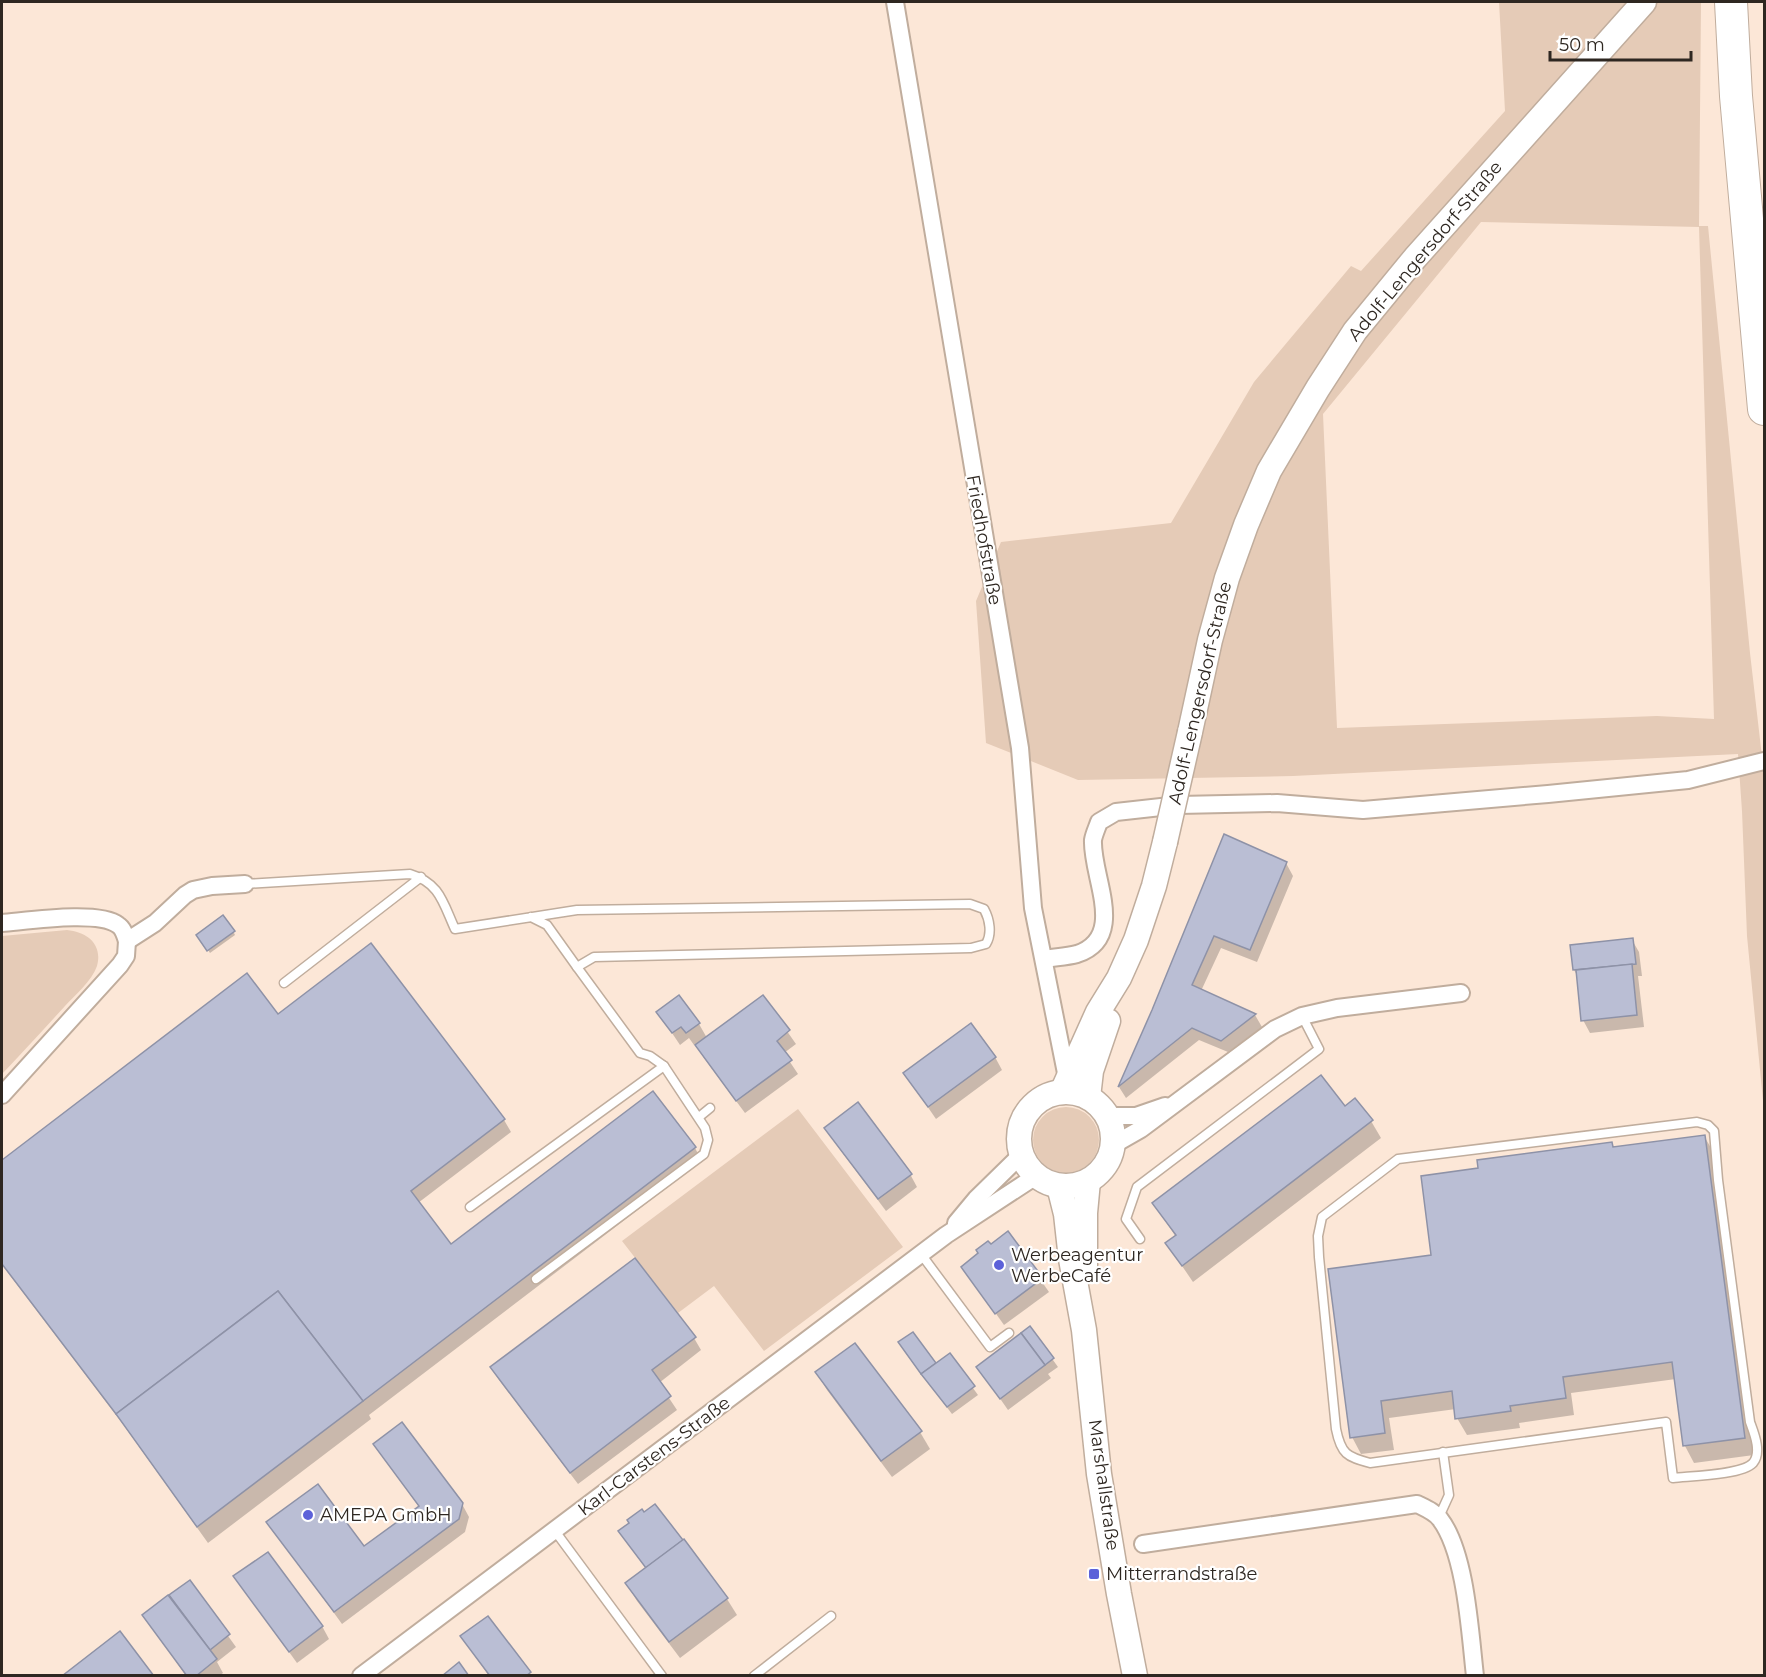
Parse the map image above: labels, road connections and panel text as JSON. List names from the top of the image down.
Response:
{
  "streets": {
    "street": [
      "Adolf-Lengersdorf-Straße",
      "Friedhofstraße",
      "Karl-Carstens-Straße",
      "Marshallstraße"
    ]
  },
  "crossings": [
    ["Adolf-Lengersdorf-Straße", "Friedhofstraße"],
    ["Adolf-Lengersdorf-Straße", "Karl-Carstens-Straße"],
    ["Adolf-Lengersdorf-Straße", "Marshallstraße"],
    ["Friedhofstraße", "Karl-Carstens-Straße"],
    ["Friedhofstraße", "Marshallstraße"],
    ["Karl-Carstens-Straße", "Marshallstraße"]
  ],
  "places": {
    "other": ["Werbeagentur WerbeCafé", "AMEPA GmbH"],
    "transit": ["Mitterrandstraße"]
  },
  "scale_bar": "50 m"
}
